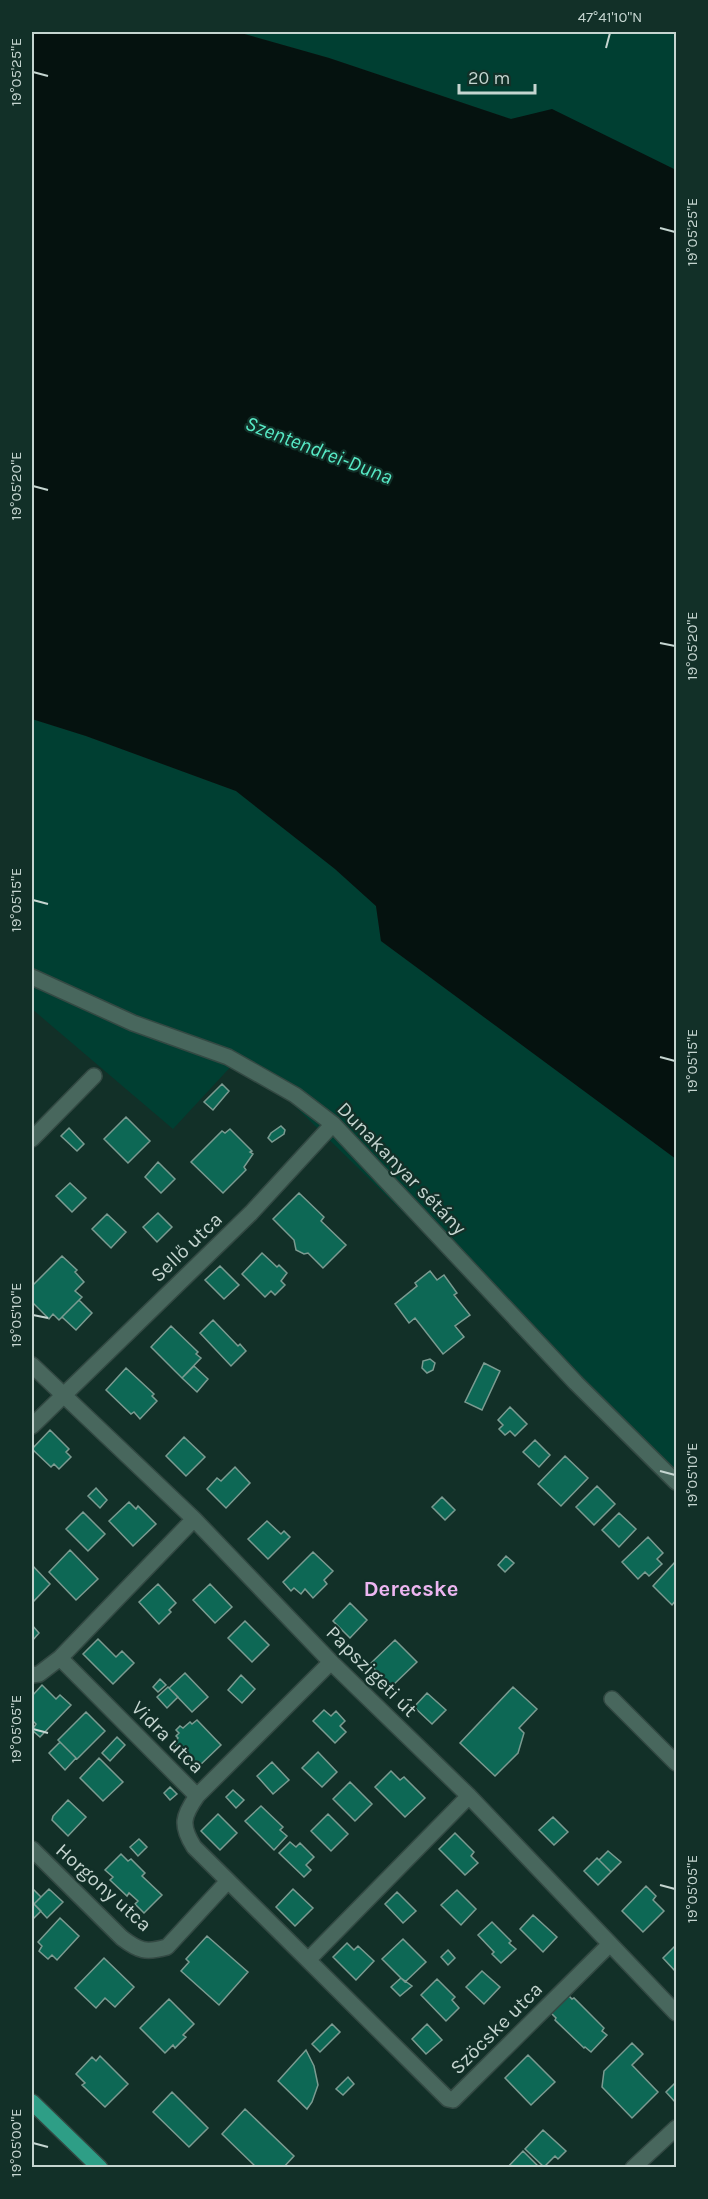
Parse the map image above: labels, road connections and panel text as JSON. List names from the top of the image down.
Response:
{
  "streets": {
    "street": [
      "Dunakanyar sétány",
      "Sellő utca",
      "Papszigeti út",
      "Vidra utca",
      "Horgony utca",
      "Szöcske utca"
    ]
  },
  "crossings": [
    ["Dunakanyar sétány", "Sellő utca"],
    ["Sellő utca", "Papszigeti út"],
    ["Papszigeti út", "Szöcske utca"],
    ["Vidra utca", "Horgony utca"],
    ["Vidra utca", "Szöcske utca"],
    ["Horgony utca", "Szöcske utca"]
  ],
  "districts": ["Derecske"],
  "water": ["Szentendrei-Duna"],
  "scale_bar": "20 m",
  "coordinates": [
    "47°41'10\"N",
    "19°05'25\"E",
    "19°05'20\"E",
    "19°05'15\"E",
    "19°05'10\"E",
    "19°05'05\"E",
    "19°05'00\"E"
  ]
}
